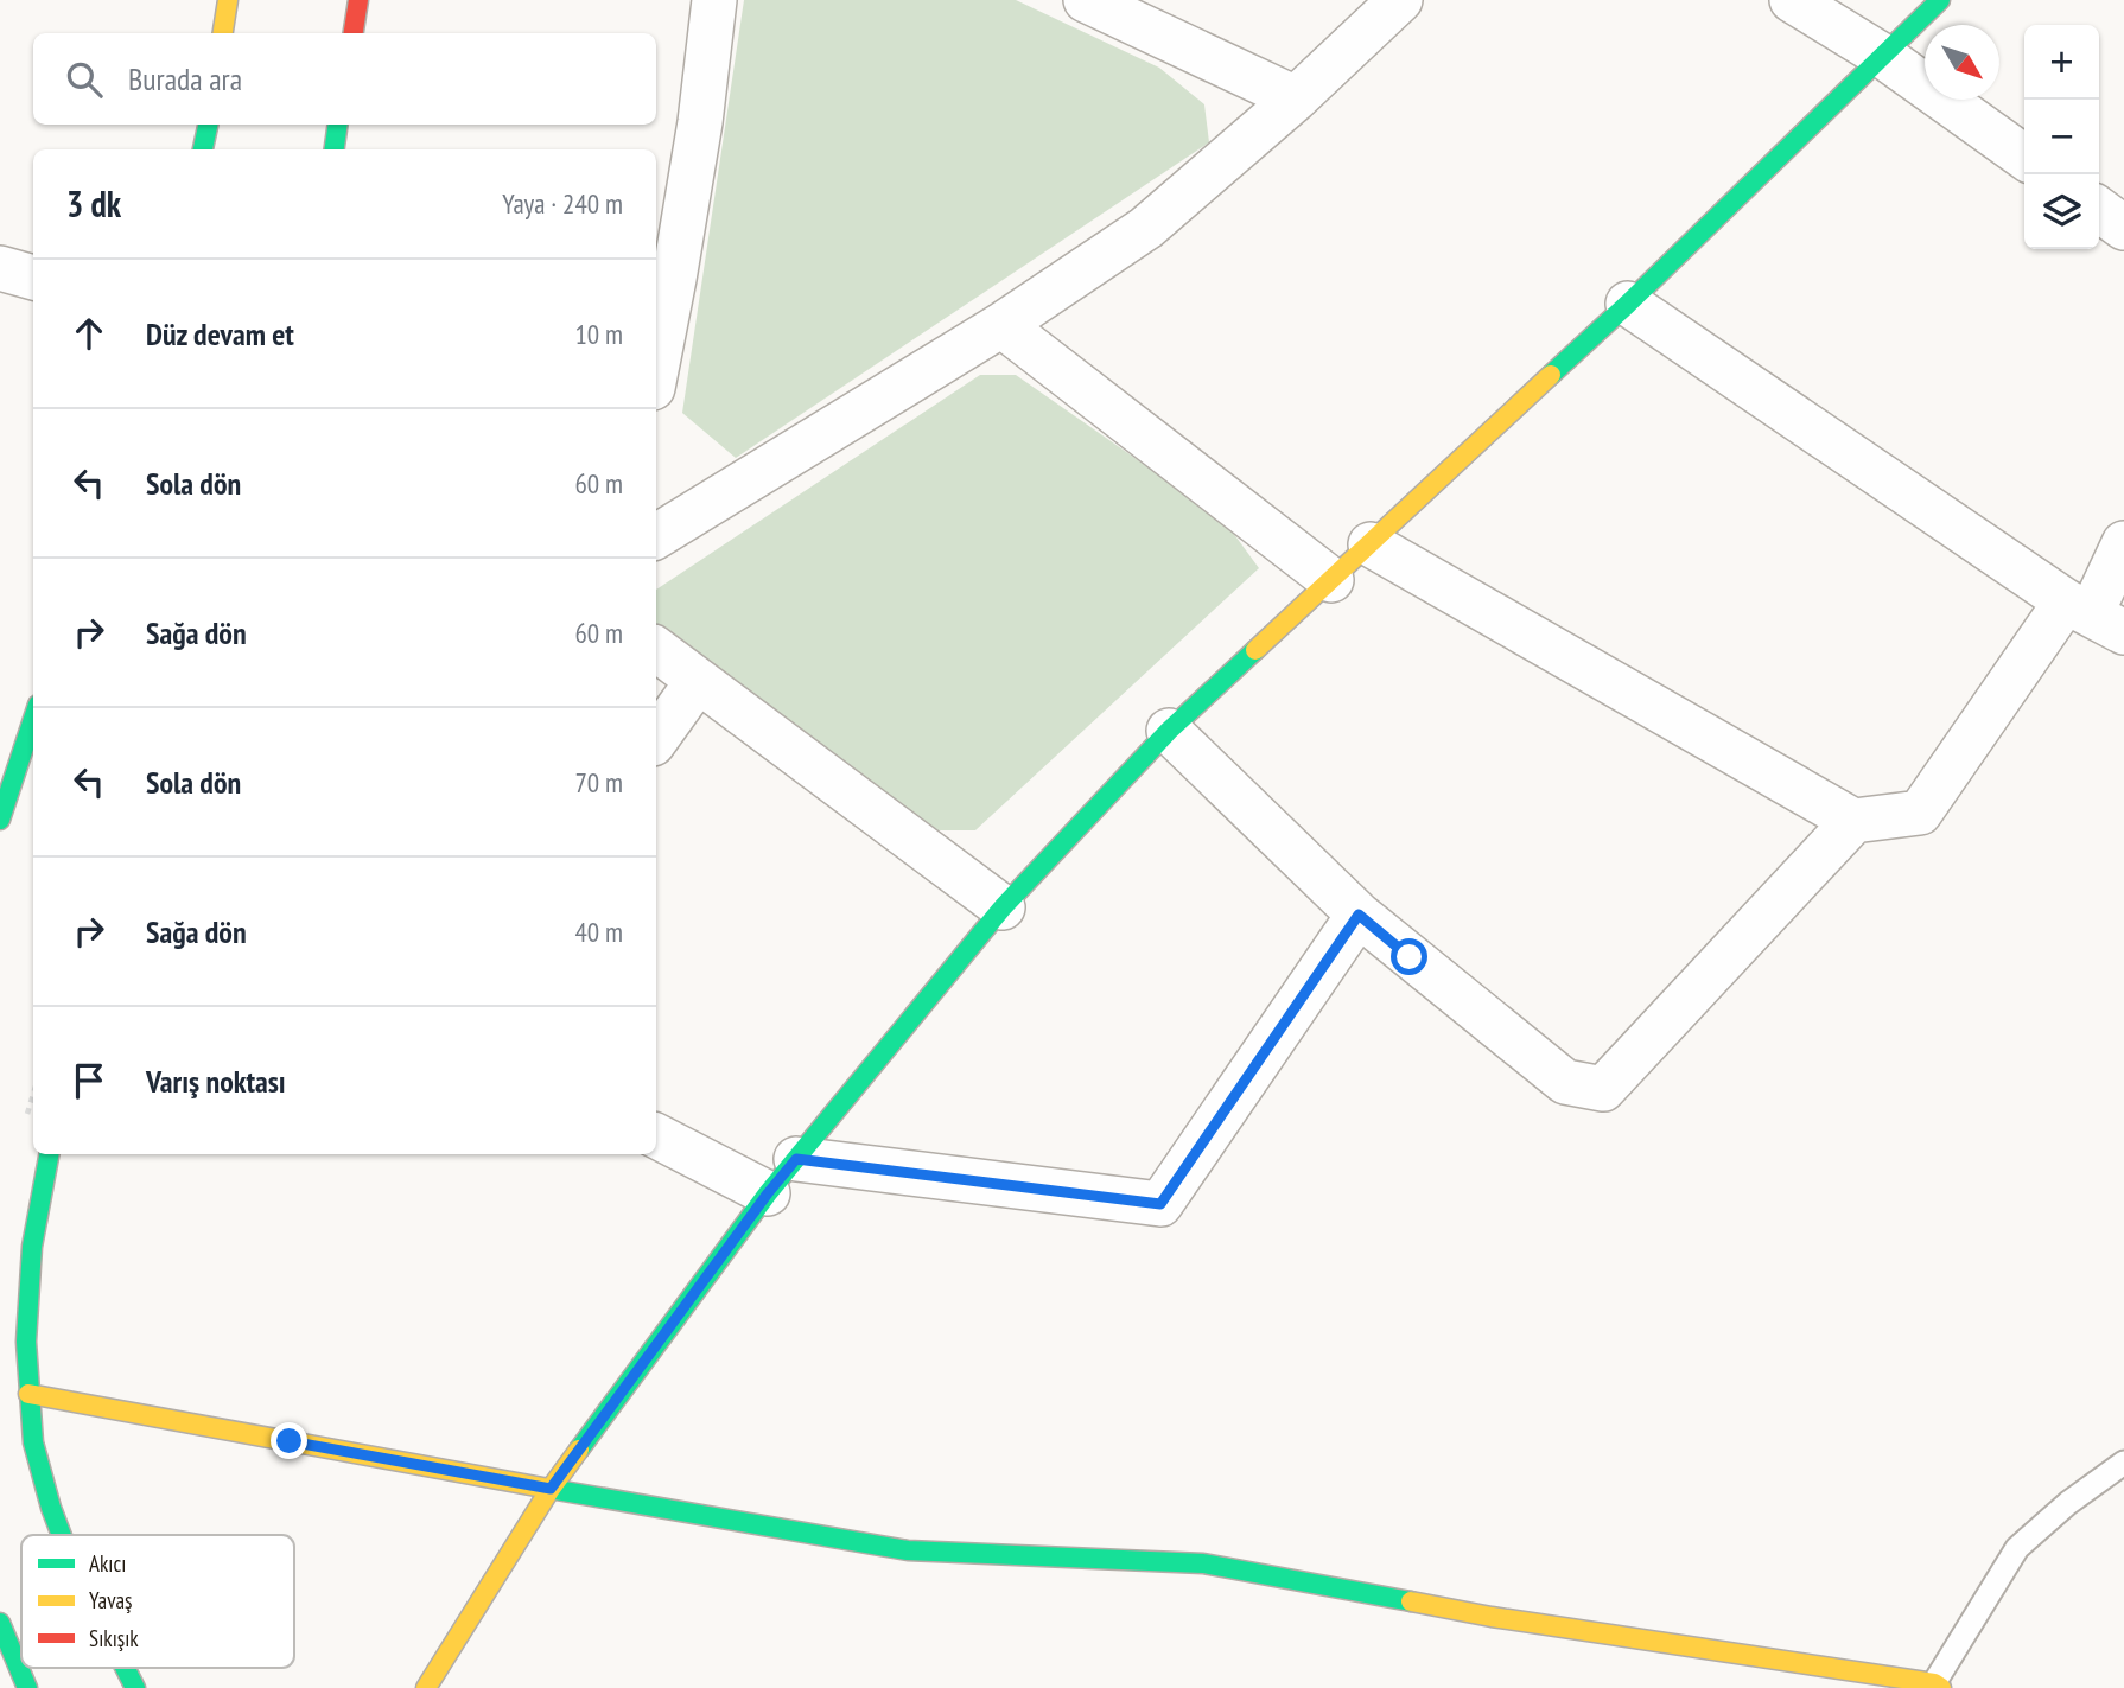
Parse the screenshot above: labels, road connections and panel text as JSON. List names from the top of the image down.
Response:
{
  "legend": ["Akıcı", "Yavaş", "Sıkışık"],
  "north": "bottom right",
  "page": {
    "map_buttons": ["+", "−"],
    "search": "Burada ara",
    "heading": ["3 dk", "Yaya · 240 m"],
    "list": [
      ["Düz devam et", "10 m"],
      ["Sola dön", "60 m"],
      ["Sağa dön", "60 m"],
      ["Sola dön", "70 m"],
      ["Sağa dön", "40 m"],
      "Varış noktası"
    ]
  }
}
